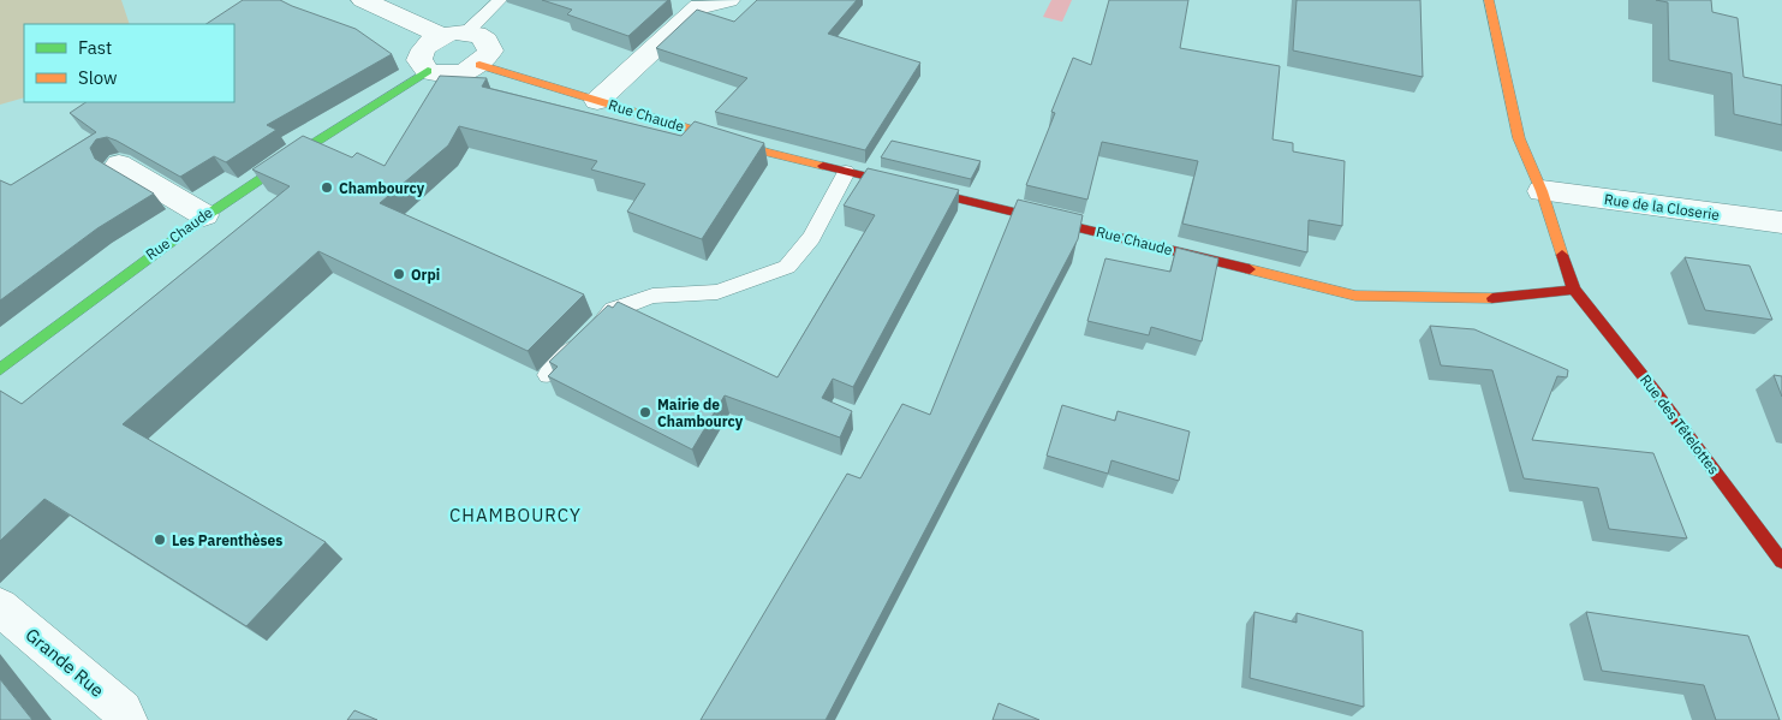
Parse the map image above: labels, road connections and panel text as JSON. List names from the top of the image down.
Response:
{
  "streets": {
    "street": [
      "Rue Chaude",
      "Rue de la Closerie",
      "Rue des Têtelottes",
      "Grande Rue"
    ]
  },
  "crossings": [
    ["Rue Chaude", "Rue des Têtelottes"]
  ],
  "districts": ["CHAMBOURCY"],
  "places": [
    "Chambourcy",
    "Orpi",
    "Mairie de Chambourcy",
    "Les Parenthèses"
  ],
  "legend": ["Fast", "Slow"]
}
